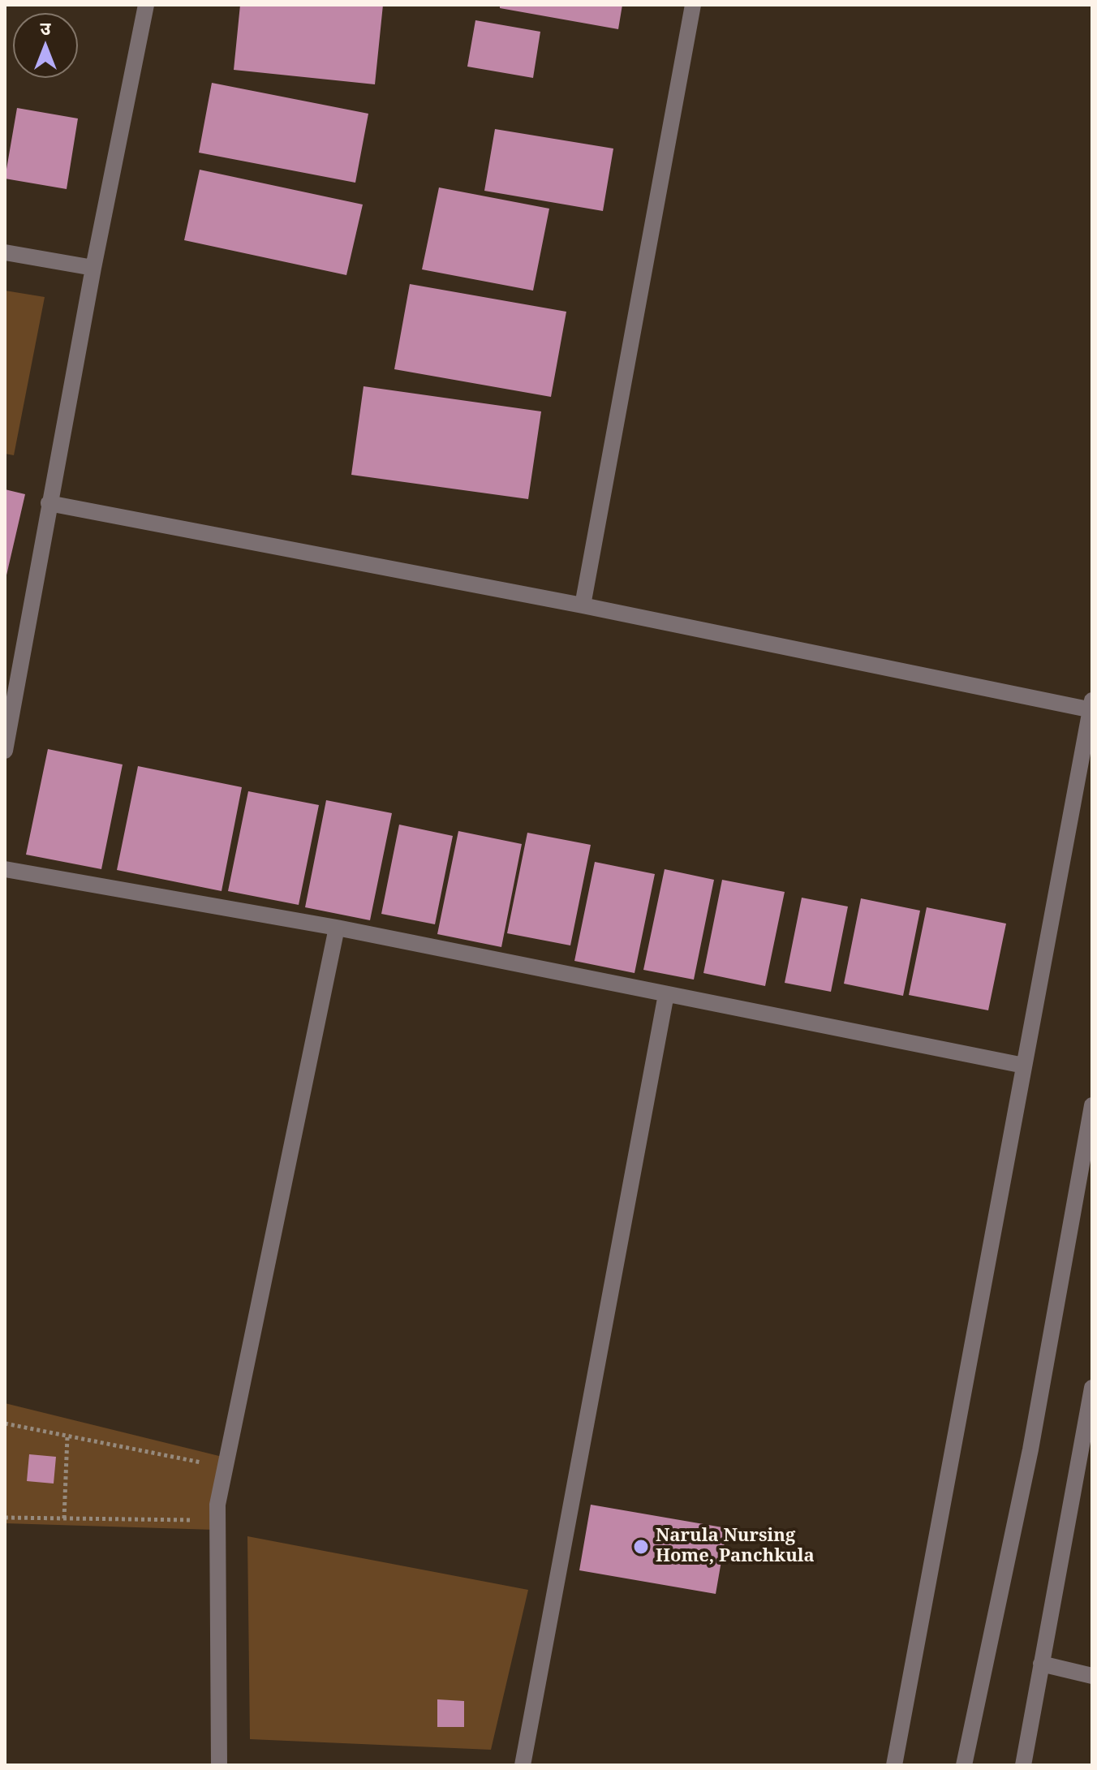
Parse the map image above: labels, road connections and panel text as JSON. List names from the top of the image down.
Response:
{
  "places": ["Narula Nursing Home, Panchkula"],
  "north": "top"
}
